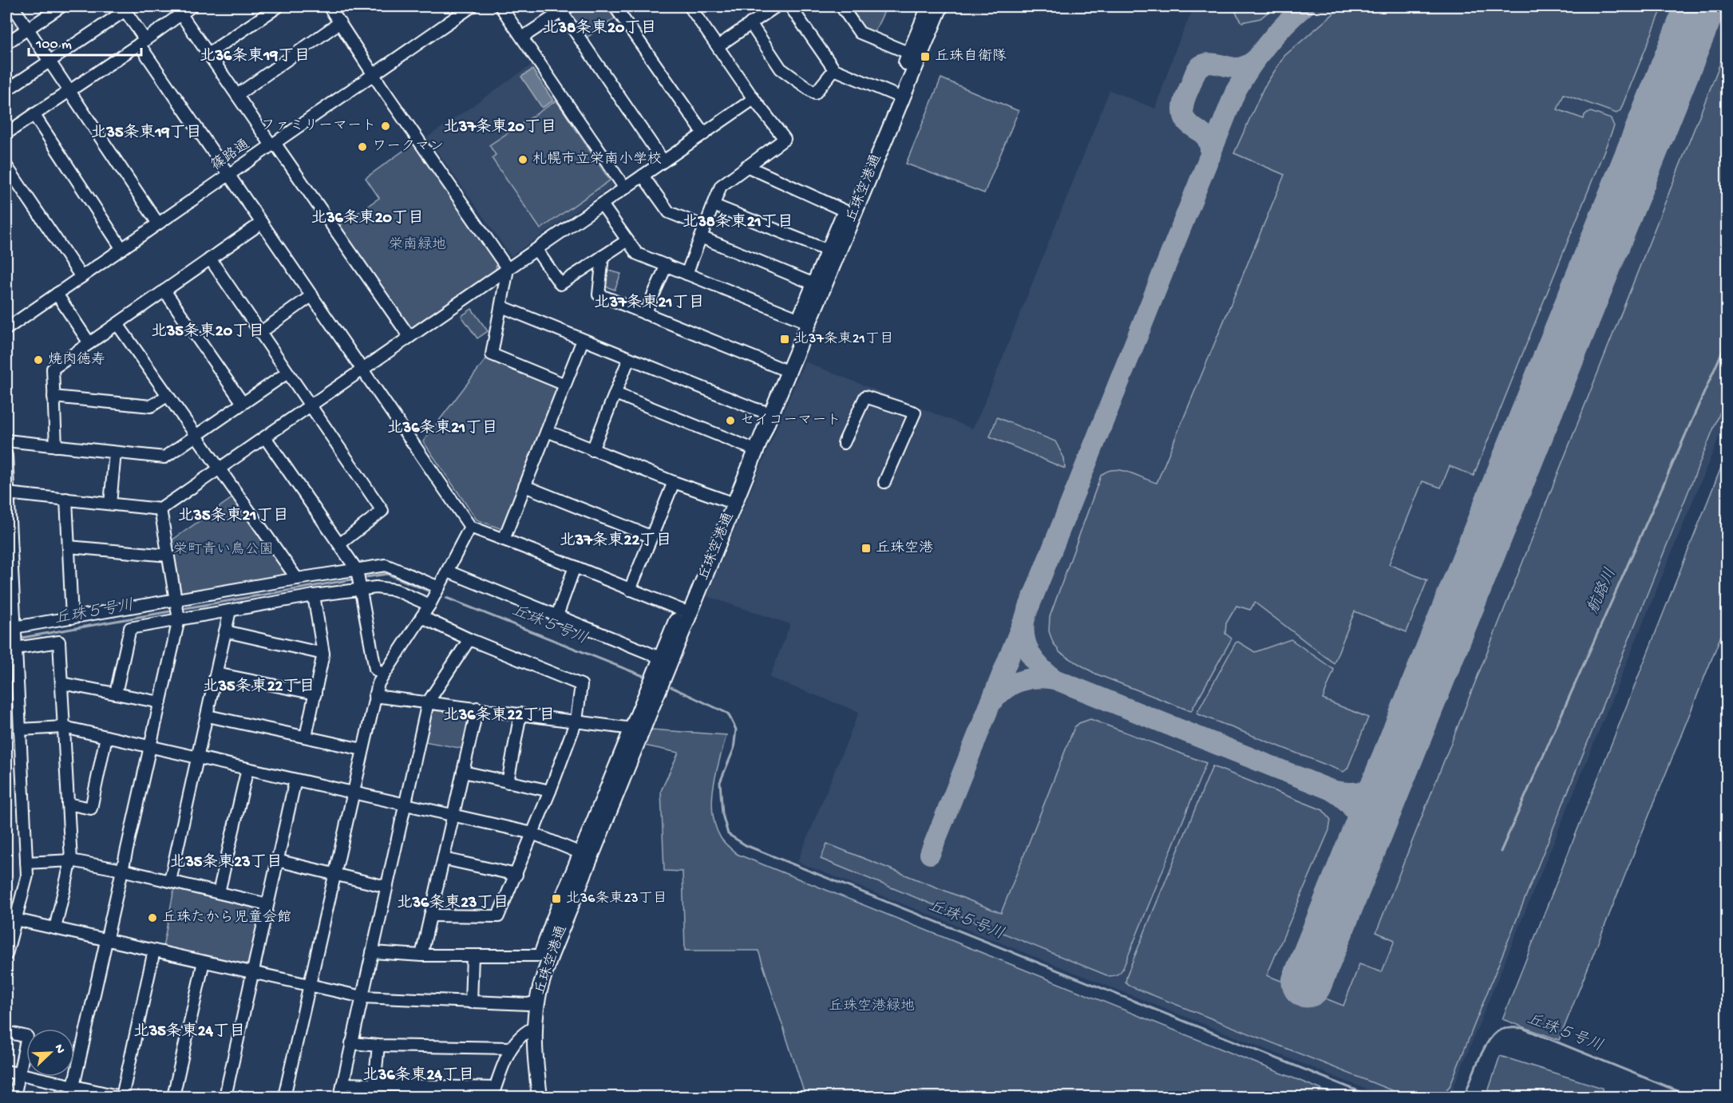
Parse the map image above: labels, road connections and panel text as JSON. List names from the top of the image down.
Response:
{
  "streets": {
    "main road": ["丘珠空港通"],
    "street": ["篠路通"]
  },
  "districts": [
    "北38条東20丁目",
    "北36条東19丁目",
    "北37条東20丁目",
    "北35条東19丁目",
    "北36条東20丁目",
    "北38条東21丁目",
    "北37条東21丁目",
    "北35条東20丁目",
    "北36条東21丁目",
    "北35条東21丁目",
    "北37条東22丁目",
    "北35条東22丁目",
    "北36条東22丁目",
    "北35条東23丁目",
    "北36条東23丁目",
    "北35条東24丁目",
    "北36条東24丁目"
  ],
  "water": ["航路川", "丘珠５号川"],
  "parks": ["栄南緑地", "栄町青い鳥公園", "丘珠空港緑地"],
  "places": {
    "transit": [
      "丘珠自衛隊",
      "北37条東21丁目",
      "丘珠空港",
      "北36条東23丁目"
    ],
    "other": [
      "ファミリーマート",
      "ワークマン",
      "札幌市立栄南小学校",
      "焼肉徳寿",
      "セイコーマート",
      "丘珠たから児童会館"
    ]
  },
  "scale_bar": "100 m",
  "north": "top right"
}
